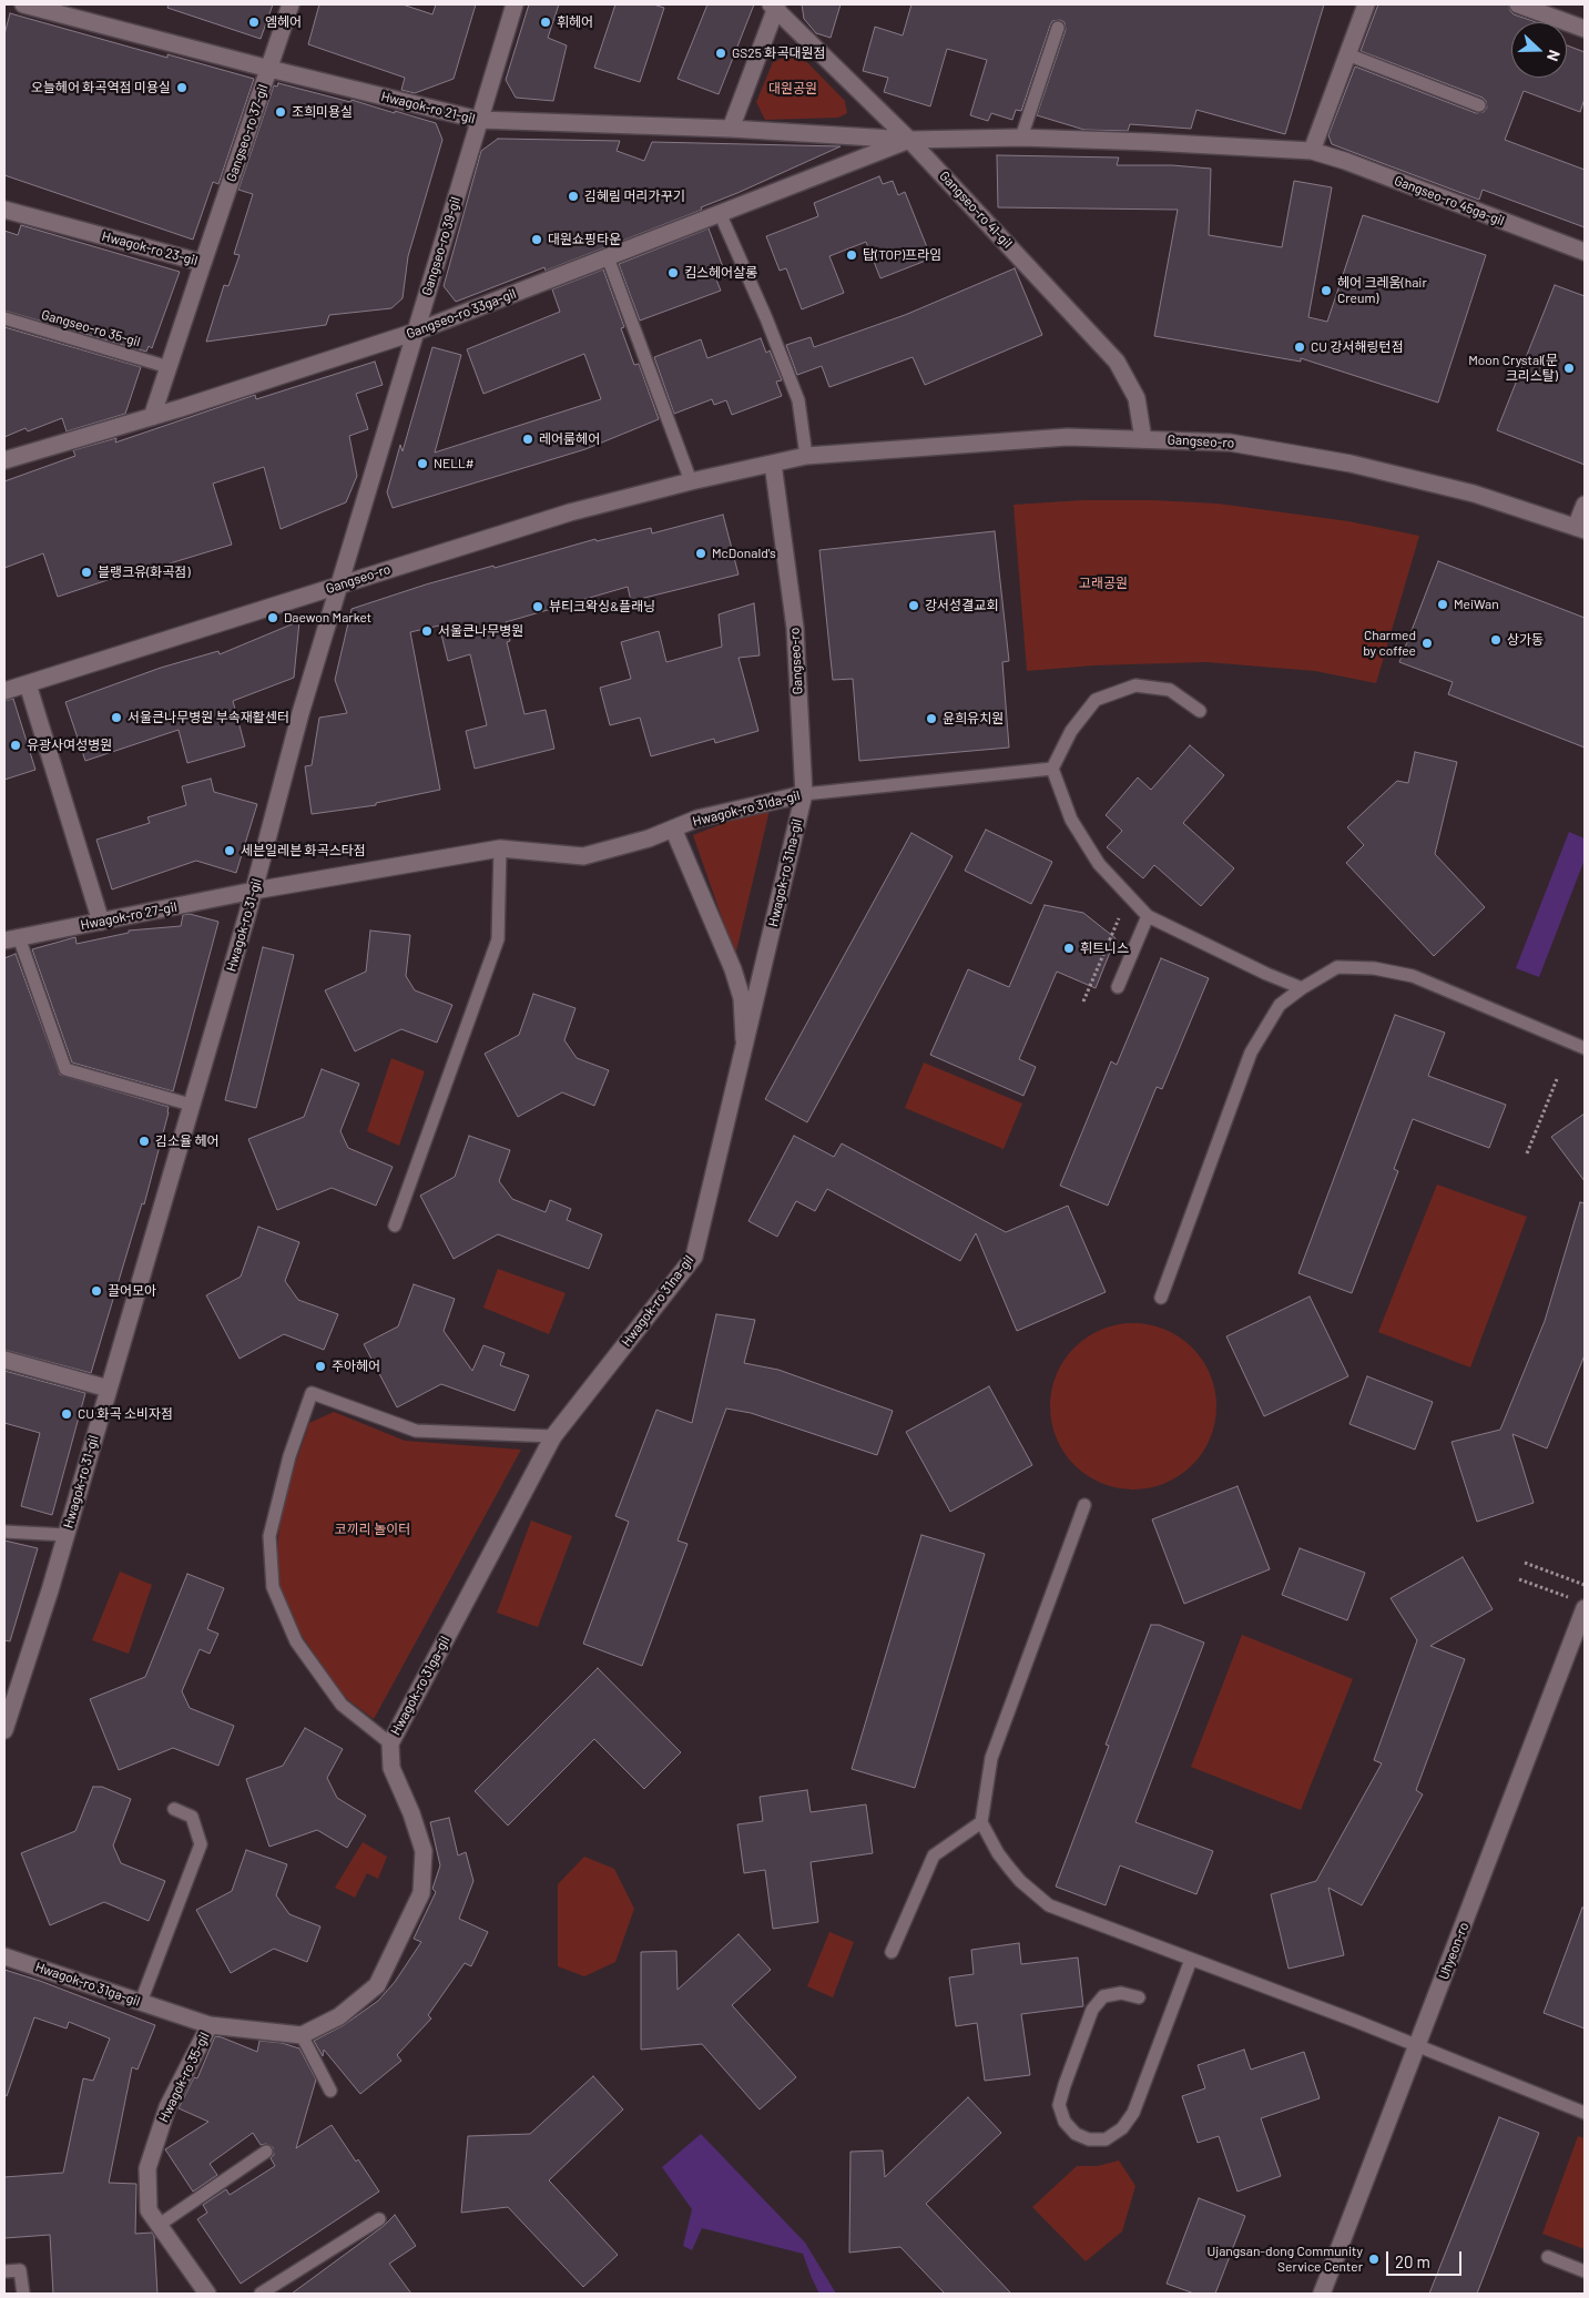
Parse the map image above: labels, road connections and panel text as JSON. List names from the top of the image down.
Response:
{
  "streets": {
    "street": [
      "Hwagok-ro 21-gil",
      "Gangseo-ro 37-gil",
      "Gangseo-ro 45ga-gil",
      "Gangseo-ro 41-gil",
      "Gangseo-ro 39-gil",
      "Hwagok-ro 23-gil",
      "Gangseo-ro 33ga-gil",
      "Gangseo-ro",
      "Hwagok-ro 31da-gil",
      "Hwagok-ro 31na-gil",
      "Hwagok-ro 27-gil",
      "Hwagok-ro 31-gil",
      "Hwagok-ro 31ga-gil",
      "Uhyeon-ro",
      "Hwagok-ro 35-gil"
    ],
    "lane": ["Gangseo-ro 35-gil"]
  },
  "crossings": [
    ["Hwagok-ro 21-gil", "Gangseo-ro 37-gil"],
    ["Hwagok-ro 21-gil", "Gangseo-ro 45ga-gil"],
    ["Hwagok-ro 21-gil", "Gangseo-ro 41-gil"],
    ["Hwagok-ro 21-gil", "Gangseo-ro 39-gil"],
    ["Hwagok-ro 21-gil", "Gangseo-ro 33ga-gil"],
    ["Gangseo-ro 37-gil", "Hwagok-ro 23-gil"],
    ["Gangseo-ro 45ga-gil", "Gangseo-ro 41-gil"],
    ["Gangseo-ro 45ga-gil", "Gangseo-ro 33ga-gil"],
    ["Gangseo-ro 41-gil", "Gangseo-ro 33ga-gil"],
    ["Gangseo-ro 41-gil", "Gangseo-ro"],
    ["Gangseo-ro 39-gil", "Gangseo-ro 33ga-gil"],
    ["Gangseo-ro 39-gil", "Gangseo-ro"],
    ["Gangseo-ro 39-gil", "Hwagok-ro 31-gil"],
    ["Hwagok-ro 23-gil", "Gangseo-ro 33ga-gil"],
    ["Hwagok-ro 23-gil", "Gangseo-ro 35-gil"],
    ["Gangseo-ro", "Hwagok-ro 31da-gil"],
    ["Gangseo-ro", "Hwagok-ro 31na-gil"],
    ["Gangseo-ro", "Hwagok-ro 31-gil"],
    ["Hwagok-ro 31da-gil", "Hwagok-ro 31na-gil"],
    ["Hwagok-ro 31da-gil", "Hwagok-ro 27-gil"],
    ["Hwagok-ro 31da-gil", "Hwagok-ro 31-gil"],
    ["Hwagok-ro 31na-gil", "Hwagok-ro 31ga-gil"],
    ["Hwagok-ro 27-gil", "Hwagok-ro 31-gil"],
    ["Hwagok-ro 31ga-gil", "Hwagok-ro 35-gil"]
  ],
  "parks": ["대원공원", "고래공원", "코끼리 놀이터"],
  "places": [
    "엠헤어",
    "휘헤어",
    "GS25 화곡대원점",
    "오늘헤어 화곡역점 미용실",
    "조희미용실",
    "김혜림 머리가꾸기",
    "대원쇼핑타운",
    "탑(TOP)프라임",
    "킴스헤어살롱",
    "헤어 크레움(hair Creum)",
    "CU 강서해링턴점",
    "Moon Crystal(문 크리스탈)",
    "레어룸헤어",
    "NELL#",
    "McDonald's",
    "블랭크유(화곡점)",
    "MeiWan",
    "강서성결교회",
    "뷰티크왁싱&플래닝",
    "Daewon Market",
    "서울큰나무병원",
    "상가동",
    "Charmed by coffee",
    "서울큰나무병원 부속재활센터",
    "윤희유치원",
    "유광사여성병원",
    "세븐일레븐 화곡스타점",
    "휘트니스",
    "김소율 헤어",
    "끌어모아",
    "주아헤어",
    "CU 화곡 소비자점",
    "Ujangsan-dong Community Service Center"
  ],
  "scale_bar": "20 m",
  "north": "right"
}
